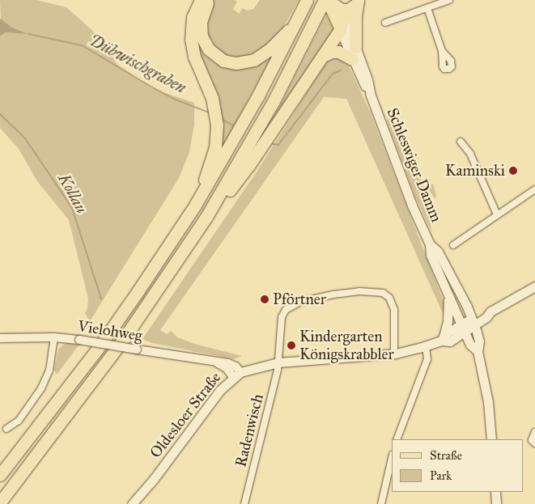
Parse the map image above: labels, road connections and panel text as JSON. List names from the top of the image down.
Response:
{
  "streets": {
    "main road": ["Schleswiger Damm", "Oldesloer Straße"],
    "street": ["Vielohweg", "Radenwisch"]
  },
  "crossings": [
    ["Schleswiger Damm", "Oldesloer Straße"],
    ["Vielohweg", "Oldesloer Straße"],
    ["Oldesloer Straße", "Radenwisch"]
  ],
  "water": ["Dübwischgraben", "Kollau"],
  "places": ["Kaminski", "Pförtner", "Kindergarten Königskrabbler"],
  "legend": ["Straße", "Park"]
}
